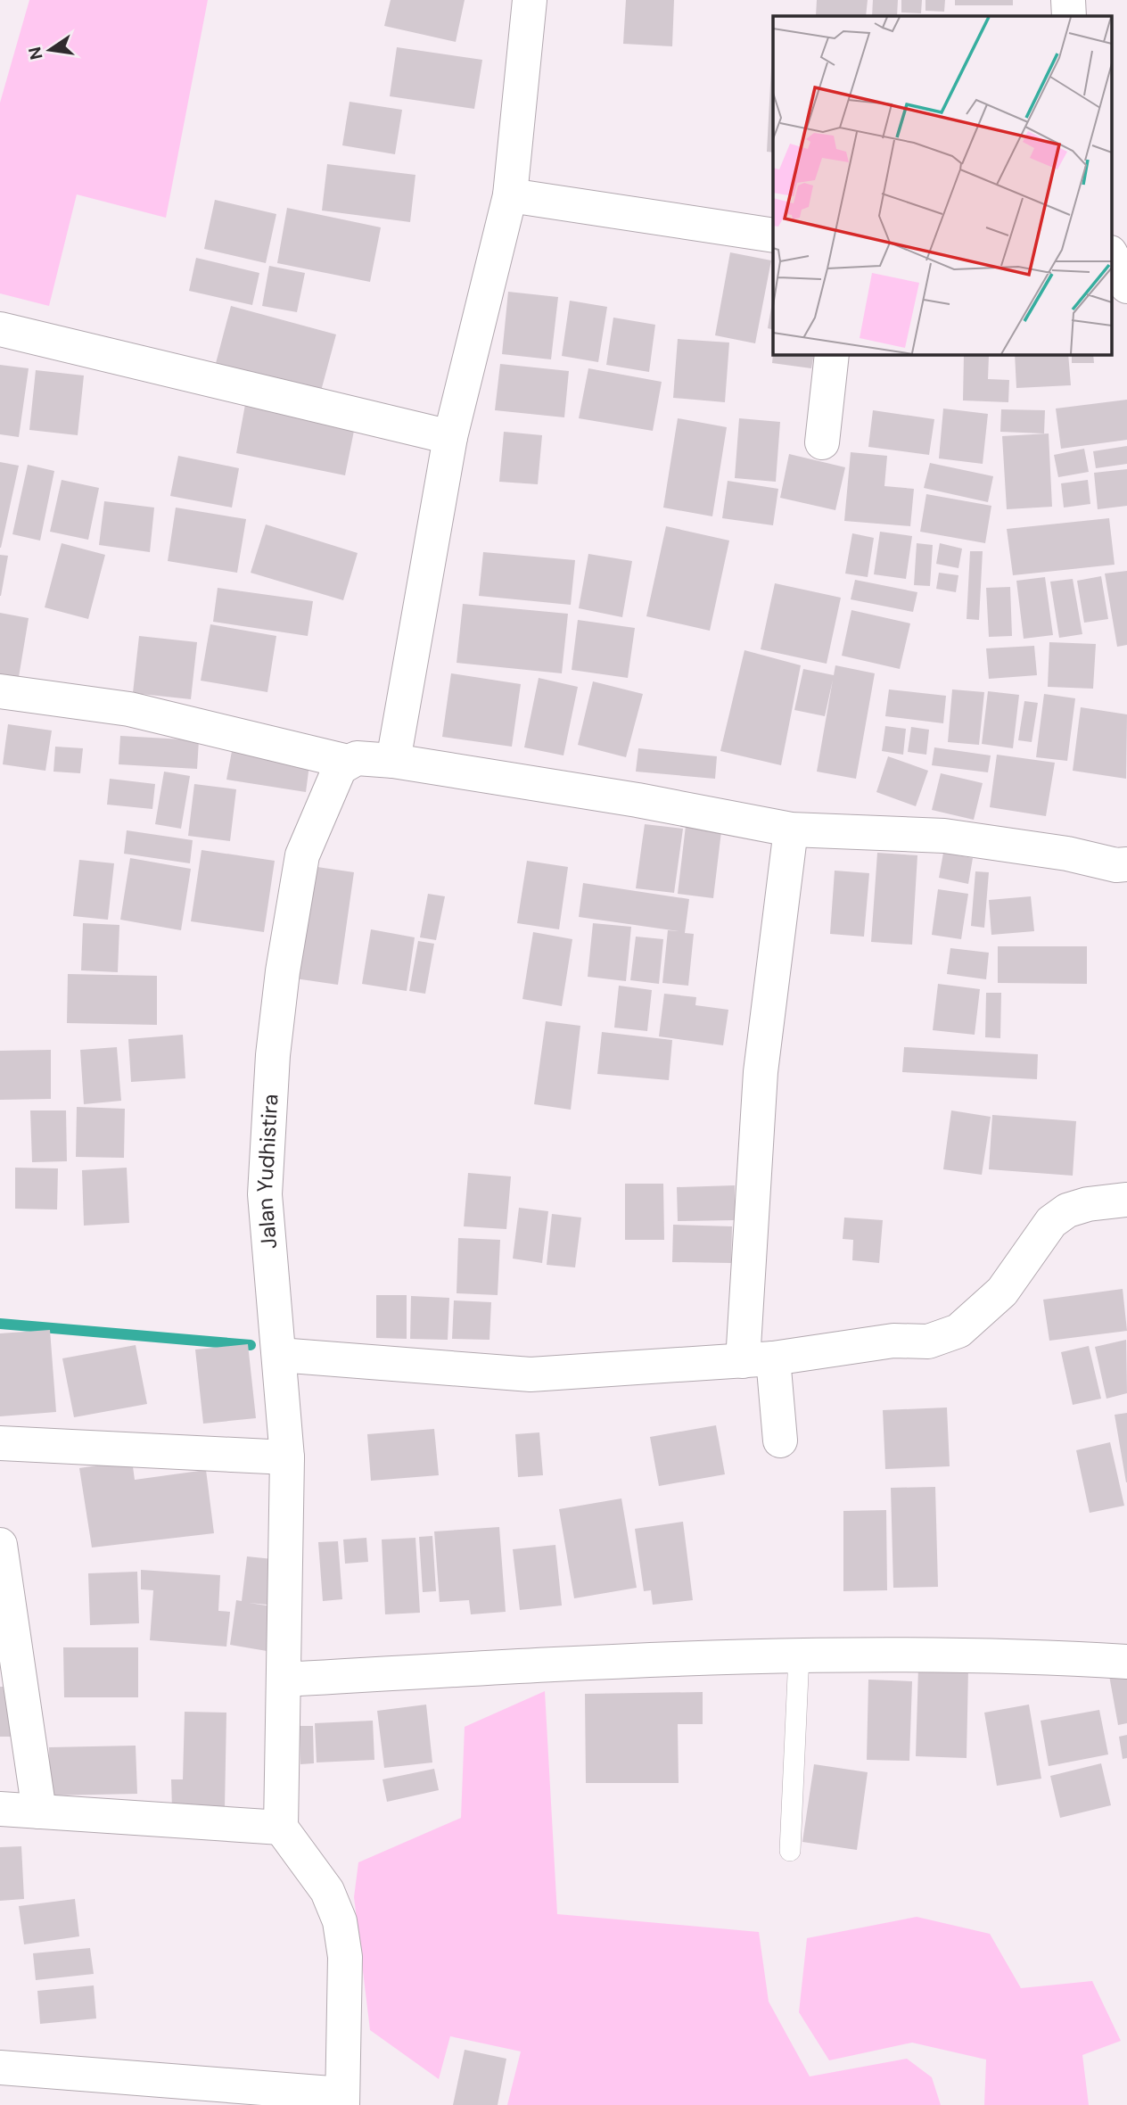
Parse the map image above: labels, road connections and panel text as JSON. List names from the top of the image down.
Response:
{
  "streets": {
    "street": ["Jalan Yudhistira"]
  },
  "north": "left"
}
